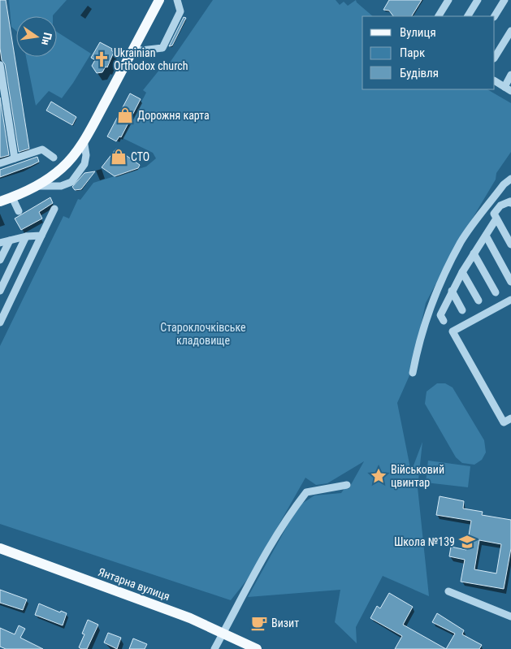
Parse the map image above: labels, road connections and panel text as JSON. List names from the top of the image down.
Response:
{
  "streets": {
    "main road": ["Янтарна вулиця"]
  },
  "parks": ["Староклочківське кладовище"],
  "places": {
    "church": ["Ukrainian Orthodox church"],
    "shop": ["Дорожня карта", "СТО"],
    "place": ["Військовий цвинтар"],
    "school or university": ["Школа №139"],
    "cafe": ["Визит"]
  },
  "legend": ["Вулиця", "Парк", "Будівля"],
  "north": "right"
}
